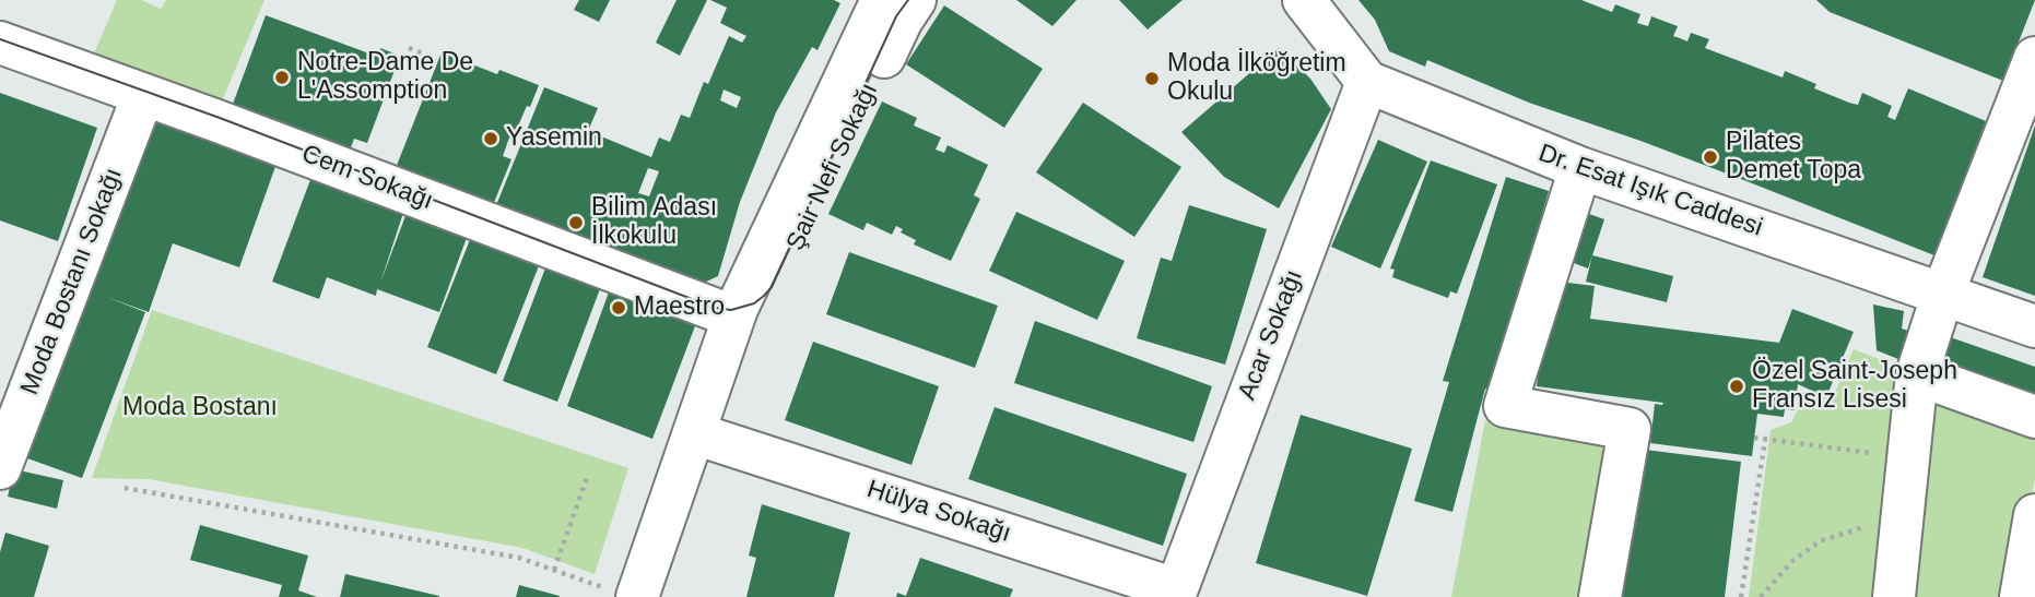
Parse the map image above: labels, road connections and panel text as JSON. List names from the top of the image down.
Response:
{
  "streets": {
    "street": [
      "Şair Nefi Sokağı",
      "Cem Sokağı",
      "Dr. Esat Işık Caddesi",
      "Moda Bostanı Sokağı",
      "Acar Sokağı",
      "Hülya Sokağı"
    ]
  },
  "crossings": [
    ["Şair Nefi Sokağı", "Cem Sokağı"],
    ["Şair Nefi Sokağı", "Hülya Sokağı"],
    ["Cem Sokağı", "Moda Bostanı Sokağı"],
    ["Dr. Esat Işık Caddesi", "Acar Sokağı"],
    ["Acar Sokağı", "Hülya Sokağı"]
  ],
  "parks": ["Moda Bostanı"],
  "places": [
    "Notre-Dame De L'Assomption",
    "Moda İlköğretim Okulu",
    "Yasemin",
    "Pilates Demet Topa",
    "Bilim Adası İlkokulu",
    "Maestro",
    "Özel Saint-Joseph Fransız Lisesi"
  ]
}
